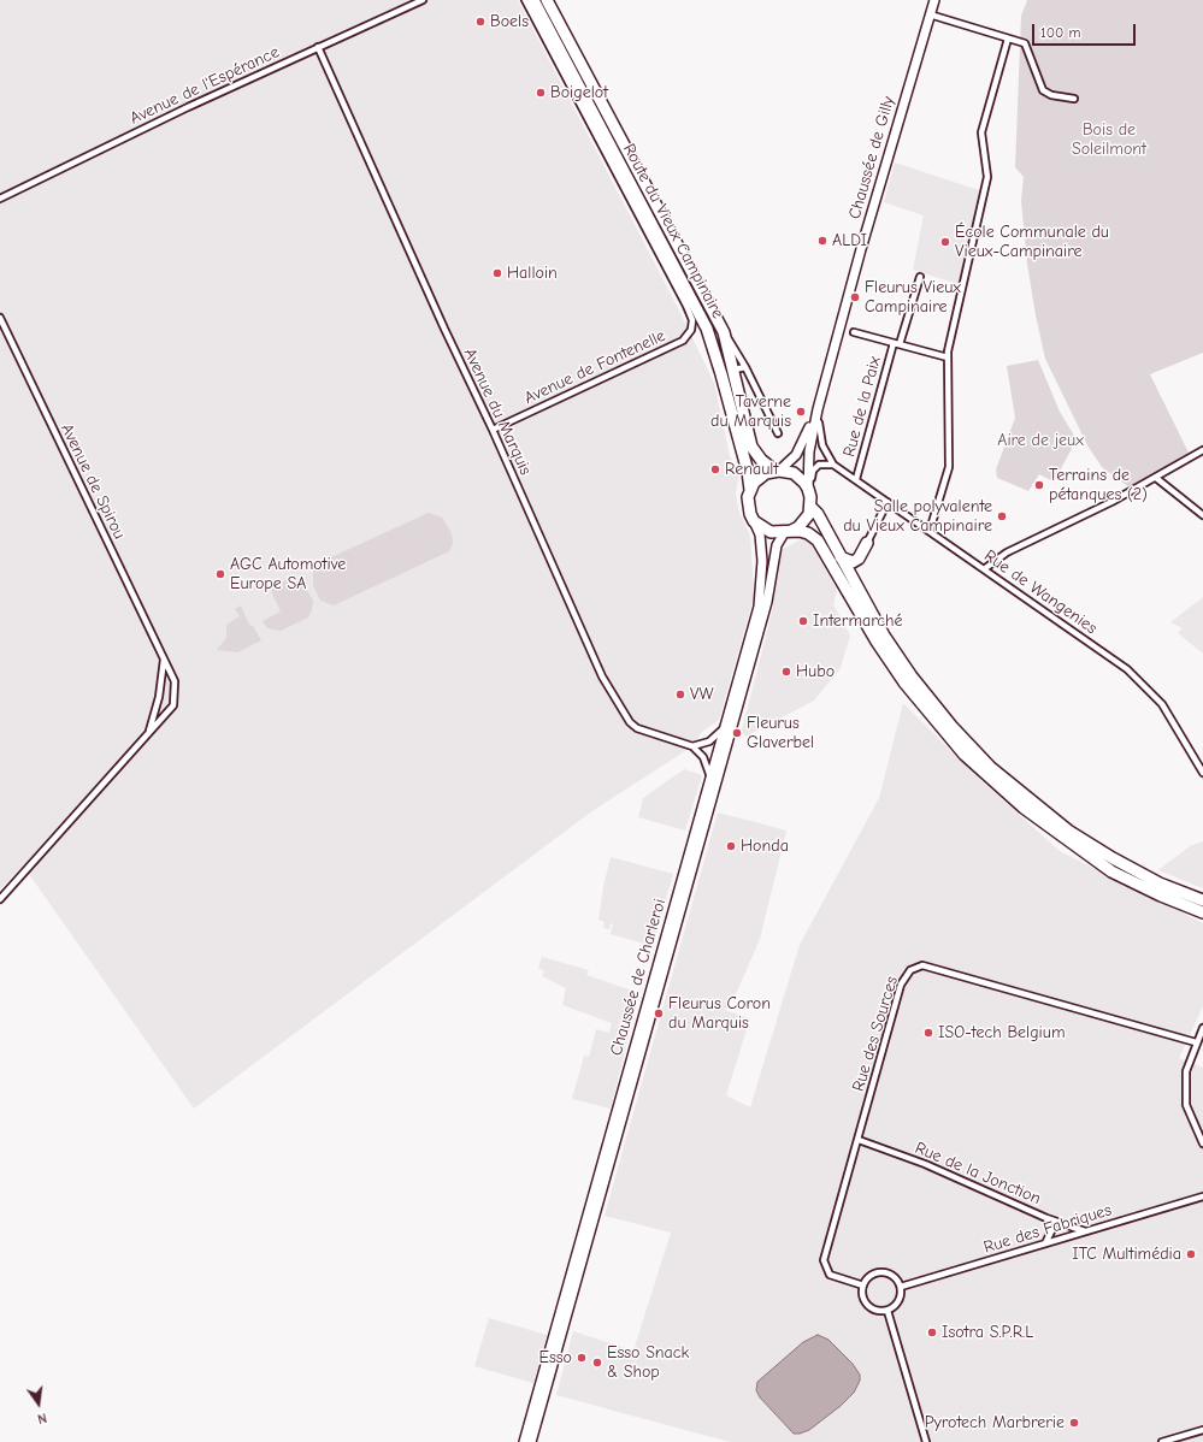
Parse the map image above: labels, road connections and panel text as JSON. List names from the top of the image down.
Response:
{
  "streets": {
    "highway": ["Route du Vieux Campinaire"],
    "main road": ["Chaussée de Gilly", "Chaussée de Charleroi"],
    "street": [
      "Avenue de l'Espérance",
      "Avenue de Fontenelle",
      "Rue de la Paix",
      "Avenue du Marquis",
      "Avenue de Spirou",
      "Rue de Wangenies",
      "Rue des Sources",
      "Rue de la Jonction",
      "Rue des Fabriques"
    ]
  },
  "crossings": [
    ["Avenue de l'Espérance", "Avenue du Marquis"],
    ["Chaussée de Gilly", "Route du Vieux Campinaire"],
    ["Chaussée de Gilly", "Chaussée de Charleroi"],
    ["Route du Vieux Campinaire", "Chaussée de Charleroi"],
    ["Avenue de Fontenelle", "Avenue du Marquis"],
    ["Rue de la Paix", "Rue de Wangenies"],
    ["Rue des Sources", "Rue de la Jonction"],
    ["Rue des Sources", "Rue des Fabriques"],
    ["Rue de la Jonction", "Rue des Fabriques"]
  ],
  "parks": ["Bois de Soleilmont", "Aire de jeux"],
  "places": [
    "Boels",
    "Boigelot",
    "ALDI",
    "École Communale du Vieux-Campinaire",
    "Halloin",
    "Fleurus Vieux Campinaire",
    "Taverne du Marquis",
    "Renault",
    "Terrains de pétanques (2)",
    "Salle polyvalente du Vieux Campinaire",
    "AGC Automotive Europe SA",
    "Intermarché",
    "Hubo",
    "VW",
    "Fleurus Glaverbel",
    "Honda",
    "Fleurus Coron du Marquis",
    "ISO-tech Belgium",
    "ITC Multimédia",
    "Isotra S.P.R.L",
    "Esso",
    "Esso Snack & Shop",
    "Pyrotech Marbrerie"
  ],
  "scale_bar": "100 m",
  "north": "bottom"
}
